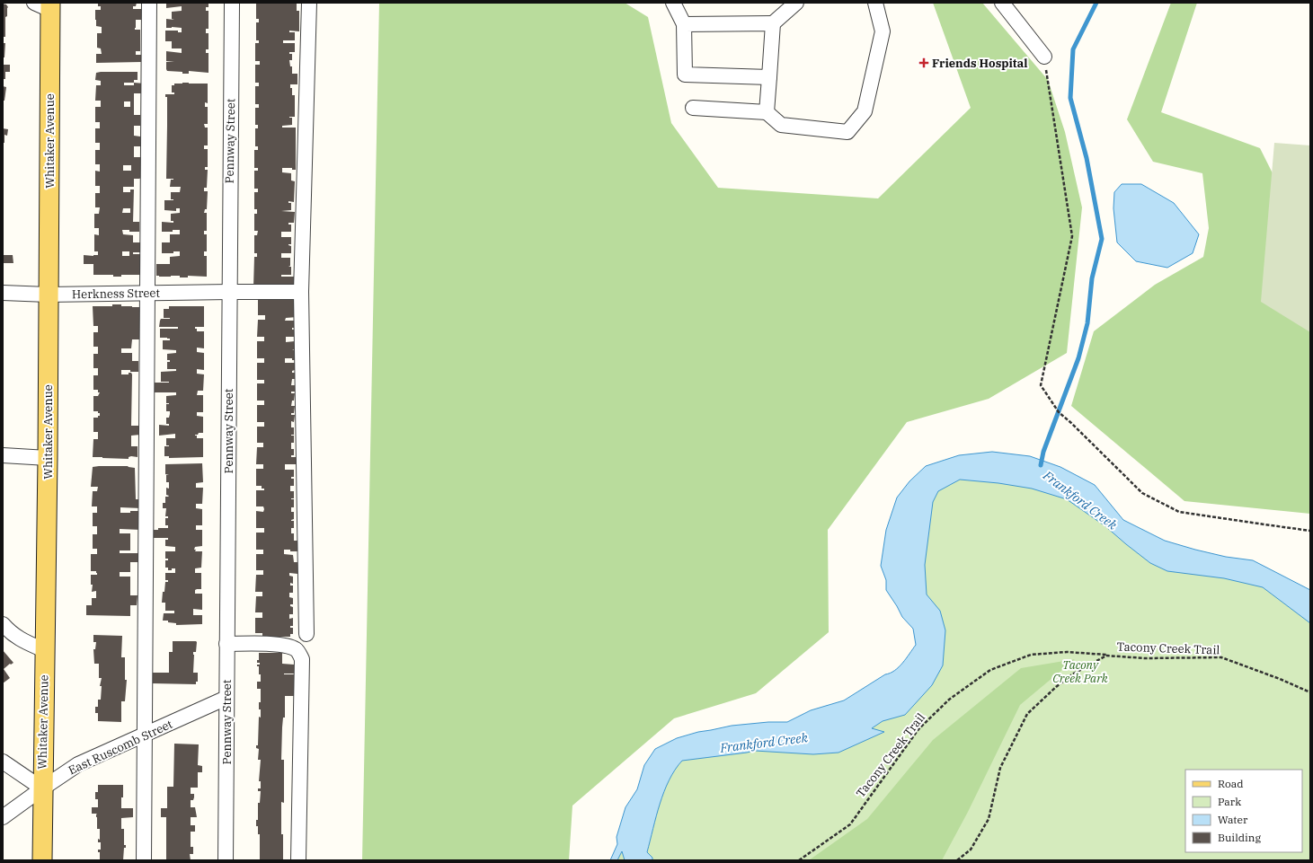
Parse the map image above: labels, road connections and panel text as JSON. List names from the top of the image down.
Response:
{
  "streets": {
    "main road": ["Whitaker Avenue"],
    "street": ["Pennway Street", "Herkness Street", "East Ruscomb Street"],
    "path": ["Tacony Creek Trail"]
  },
  "crossings": [
    ["Whitaker Avenue", "Herkness Street"],
    ["Whitaker Avenue", "East Ruscomb Street"],
    ["Pennway Street", "Herkness Street"],
    ["Pennway Street", "East Ruscomb Street"]
  ],
  "water": ["Frankford Creek"],
  "parks": ["Tacony Creek Park"],
  "places": {
    "health": ["Friends Hospital"]
  },
  "legend": [
    "Road",
    "Park",
    "Water",
    "Building"
  ]
}
